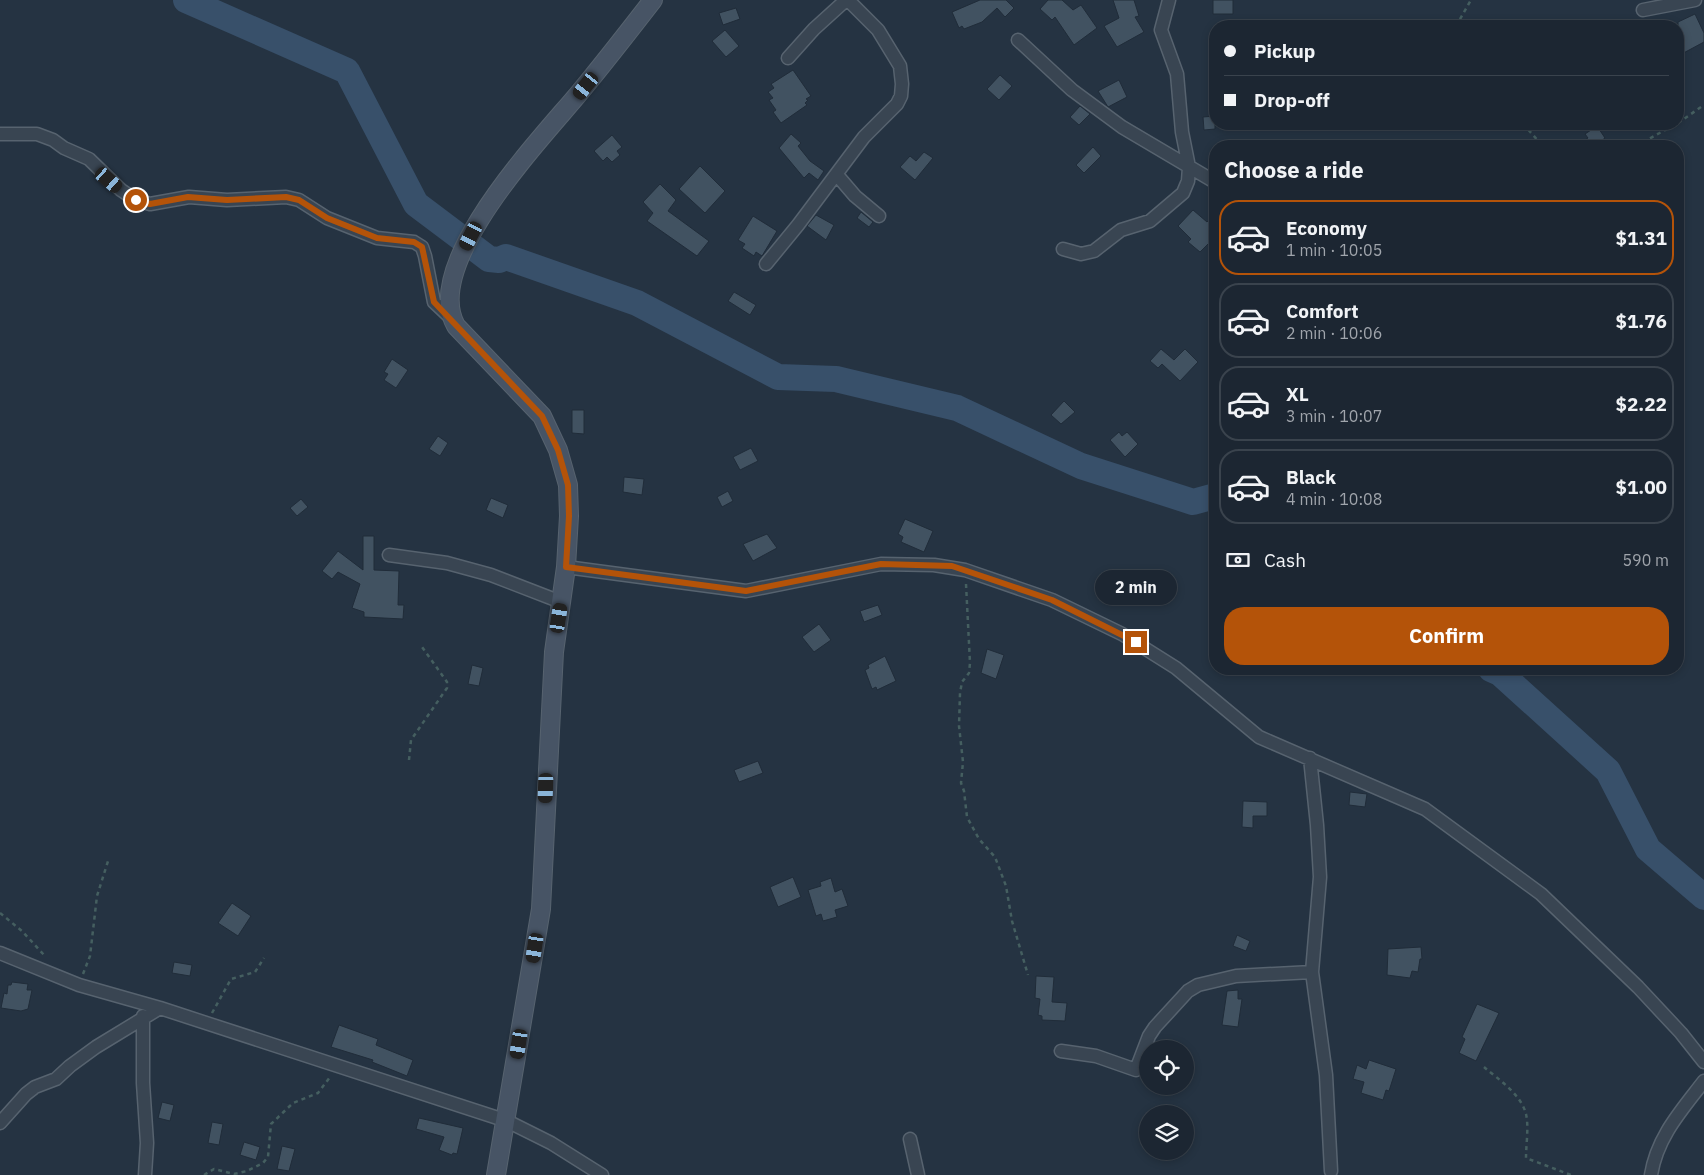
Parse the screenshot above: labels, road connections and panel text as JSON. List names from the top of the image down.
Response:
{
  "page": {
    "banner": ["Pickup", "Drop-off"],
    "heading": "Choose a ride",
    "list": [
      {
        "name": "Economy",
        "note": "1 min · 10:05",
        "value": "$1.31"
      },
      {
        "name": "Comfort",
        "note": "2 min · 10:06",
        "value": "$1.76"
      },
      {
        "name": "XL",
        "note": "3 min · 10:07",
        "value": "$2.22"
      },
      {
        "name": "Black",
        "note": "4 min · 10:08",
        "value": "$1.00"
      }
    ],
    "pay": ["Cash", "590 m"],
    "bubble": "2 min",
    "buttons": "Confirm"
  }
}
